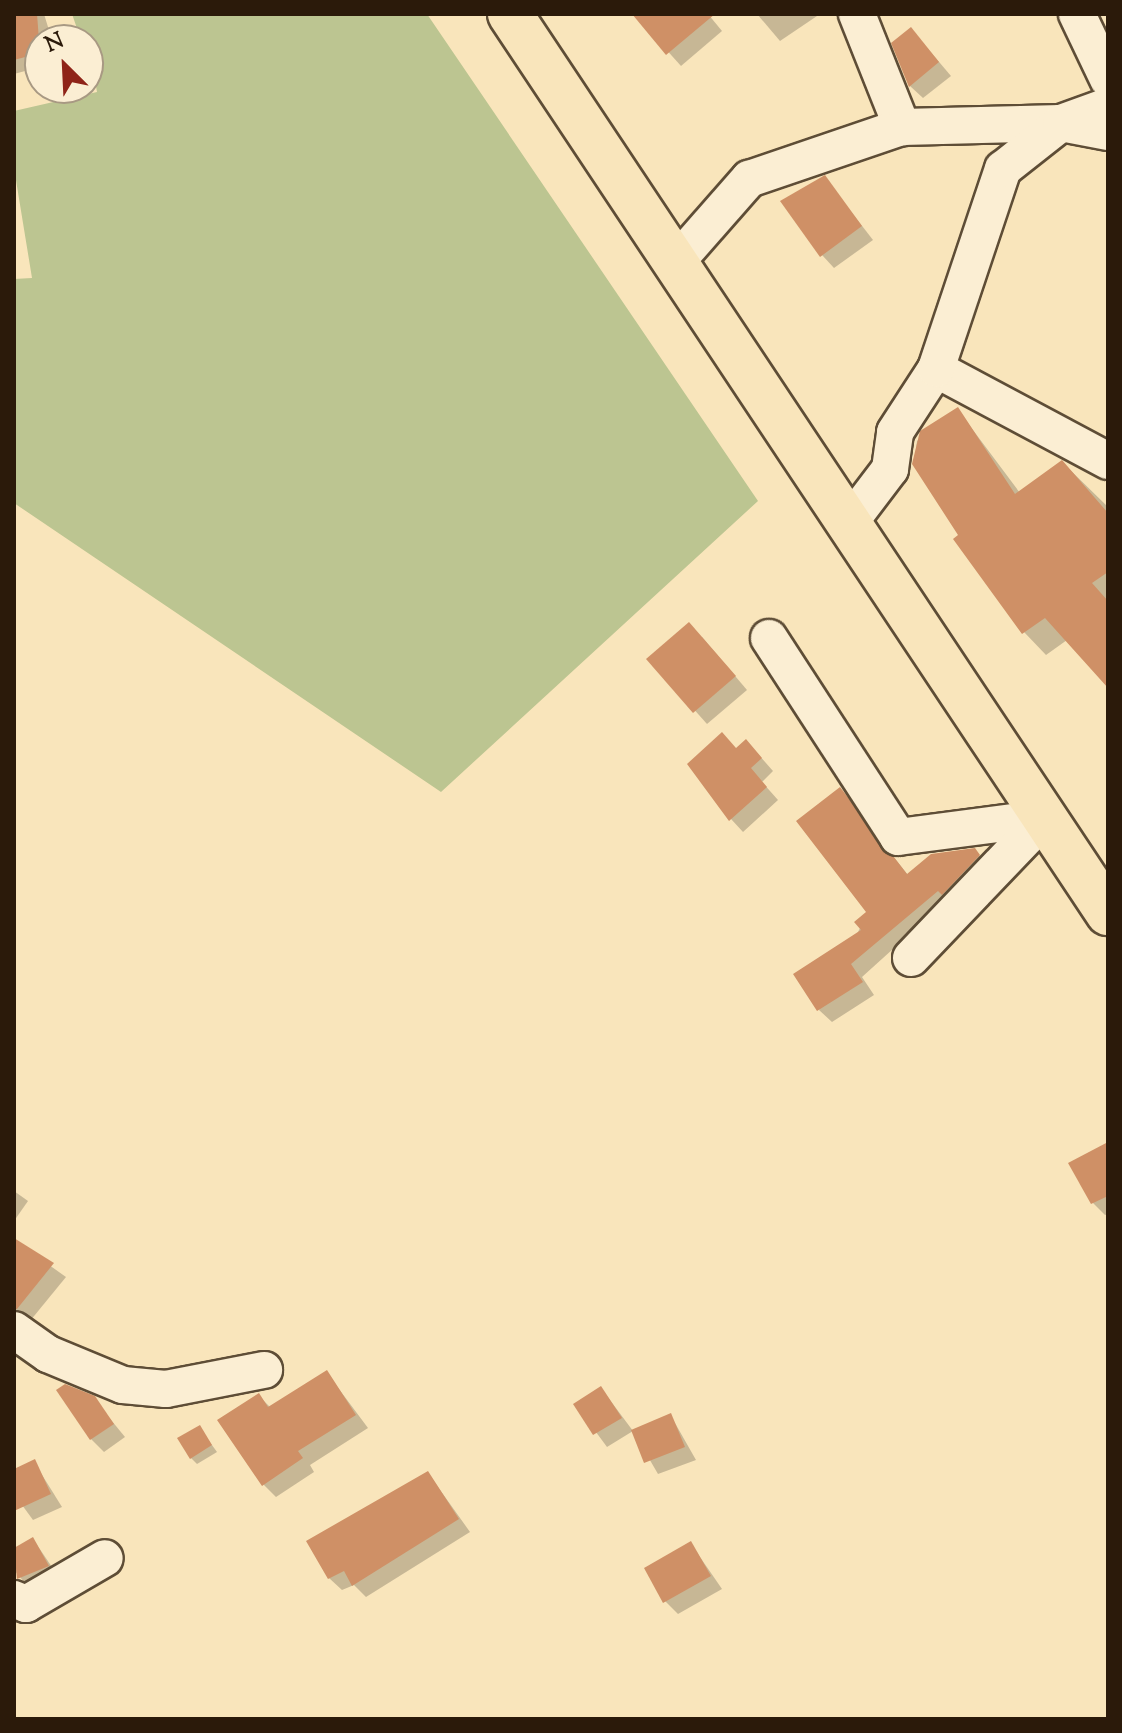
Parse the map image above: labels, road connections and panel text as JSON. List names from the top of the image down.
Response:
{
  "north": "top left"
}
